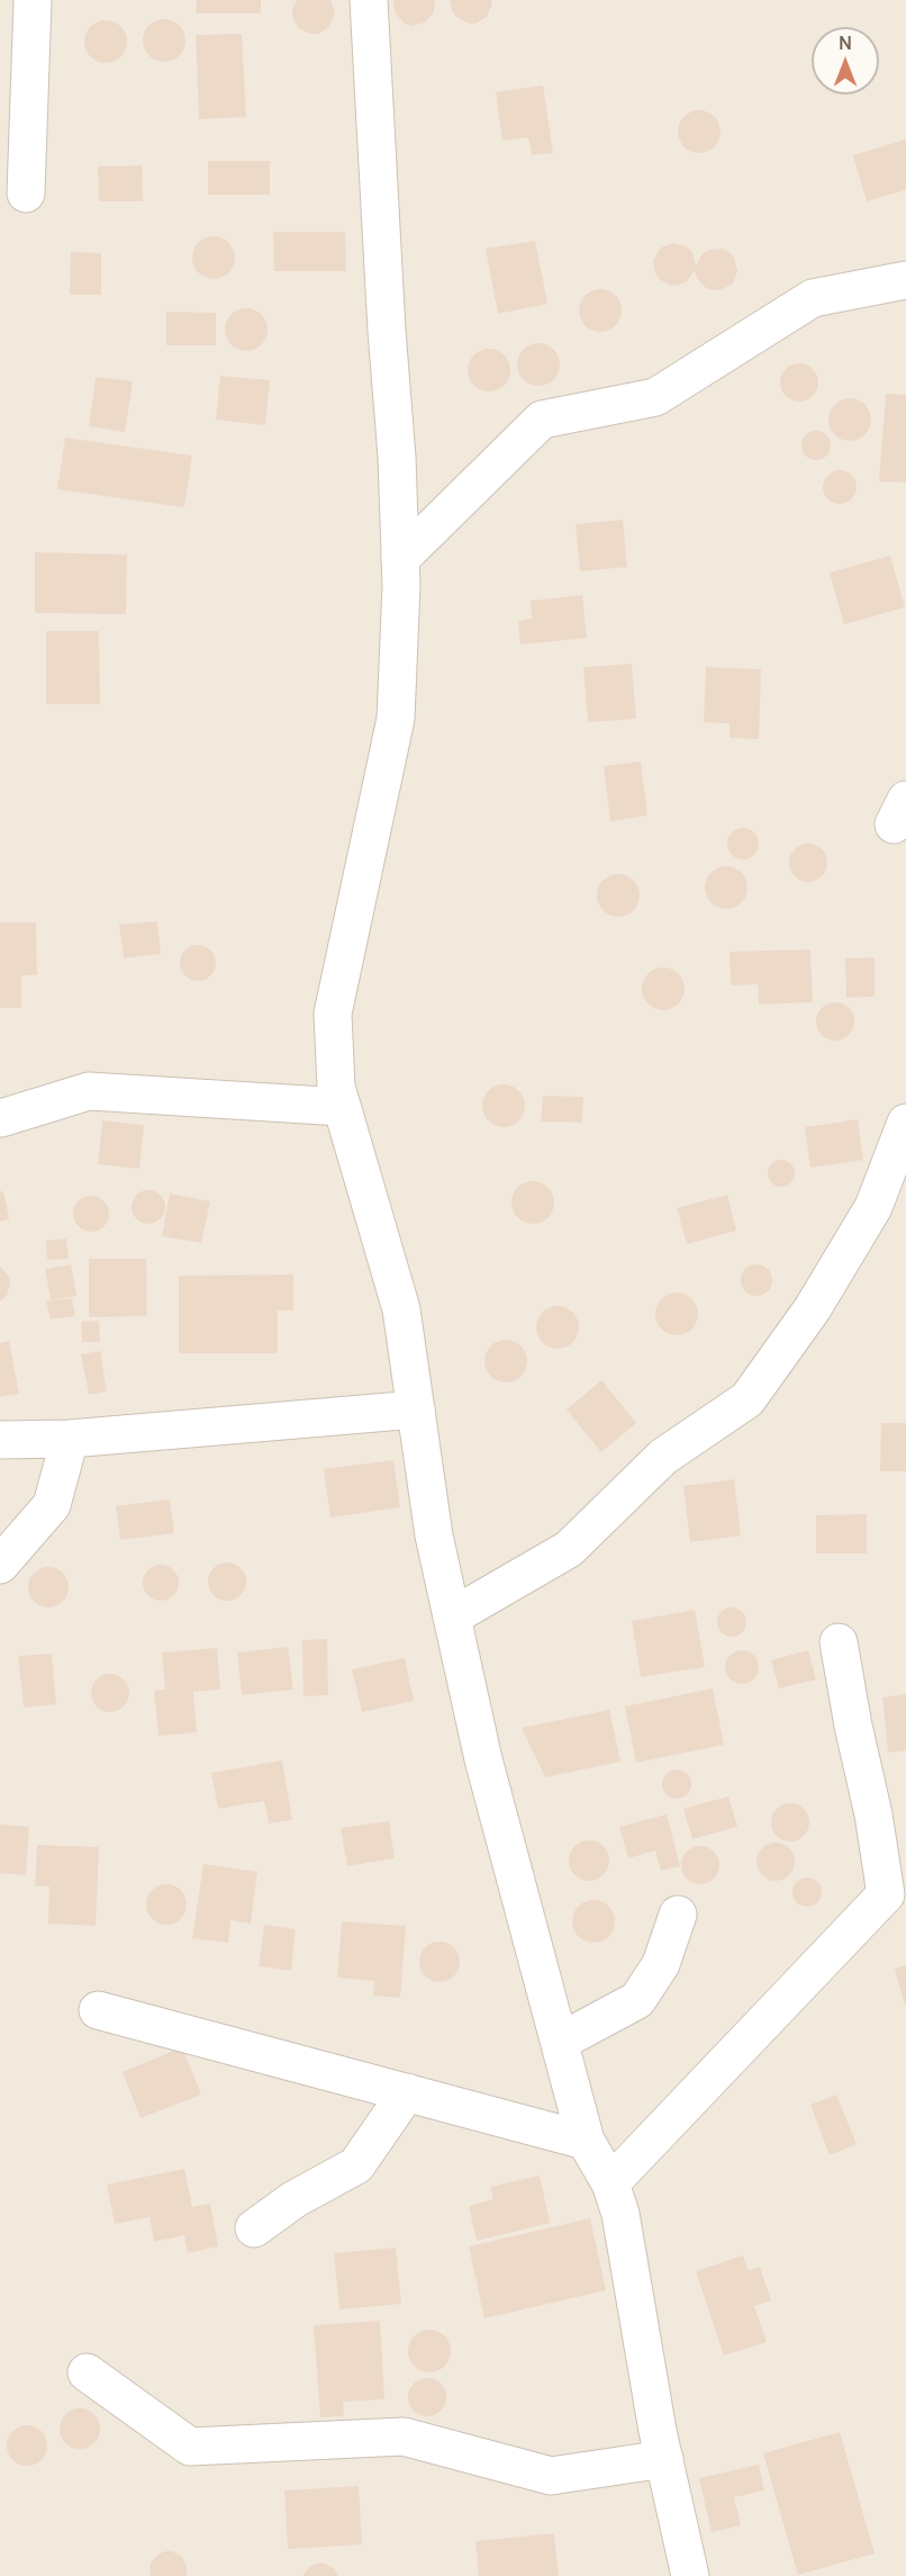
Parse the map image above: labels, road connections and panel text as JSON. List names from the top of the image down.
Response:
{
  "north": "top"
}
